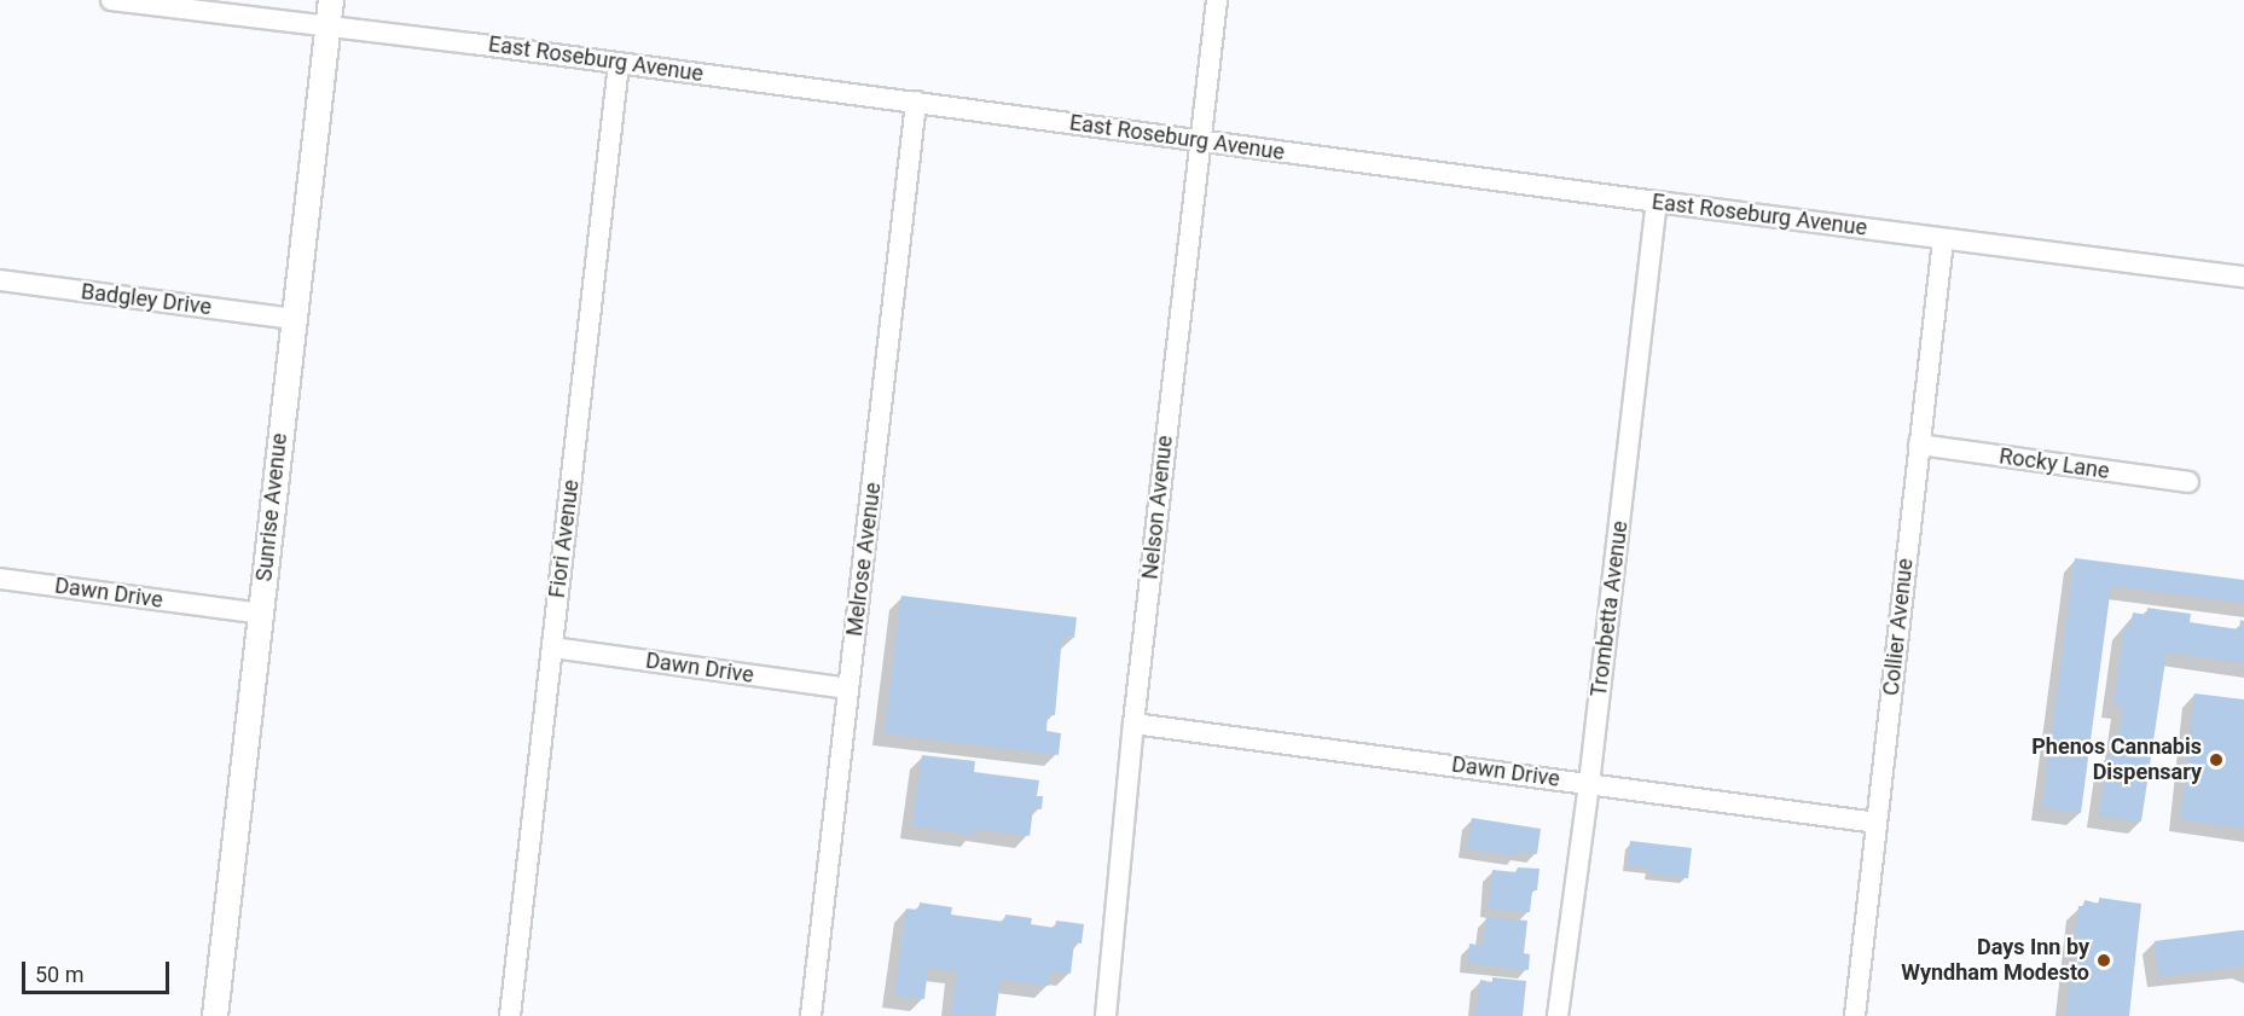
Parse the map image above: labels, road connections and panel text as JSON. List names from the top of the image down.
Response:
{
  "streets": {
    "street": [
      "East Roseburg Avenue",
      "Badgley Drive",
      "Rocky Lane",
      "Sunrise Avenue",
      "Nelson Avenue",
      "Fiori Avenue",
      "Melrose Avenue",
      "Dawn Drive",
      "Trombetta Avenue",
      "Collier Avenue"
    ]
  },
  "crossings": [
    ["East Roseburg Avenue", "Sunrise Avenue"],
    ["East Roseburg Avenue", "Nelson Avenue"],
    ["East Roseburg Avenue", "Fiori Avenue"],
    ["East Roseburg Avenue", "Melrose Avenue"],
    ["East Roseburg Avenue", "Trombetta Avenue"],
    ["East Roseburg Avenue", "Collier Avenue"],
    ["Badgley Drive", "Sunrise Avenue"],
    ["Rocky Lane", "Collier Avenue"],
    ["Sunrise Avenue", "Dawn Drive"],
    ["Nelson Avenue", "Dawn Drive"],
    ["Fiori Avenue", "Dawn Drive"],
    ["Melrose Avenue", "Dawn Drive"],
    ["Dawn Drive", "Trombetta Avenue"],
    ["Dawn Drive", "Collier Avenue"]
  ],
  "places": ["Phenos Cannabis Dispensary", "Days Inn by Wyndham Modesto"],
  "scale_bar": "50 m"
}
